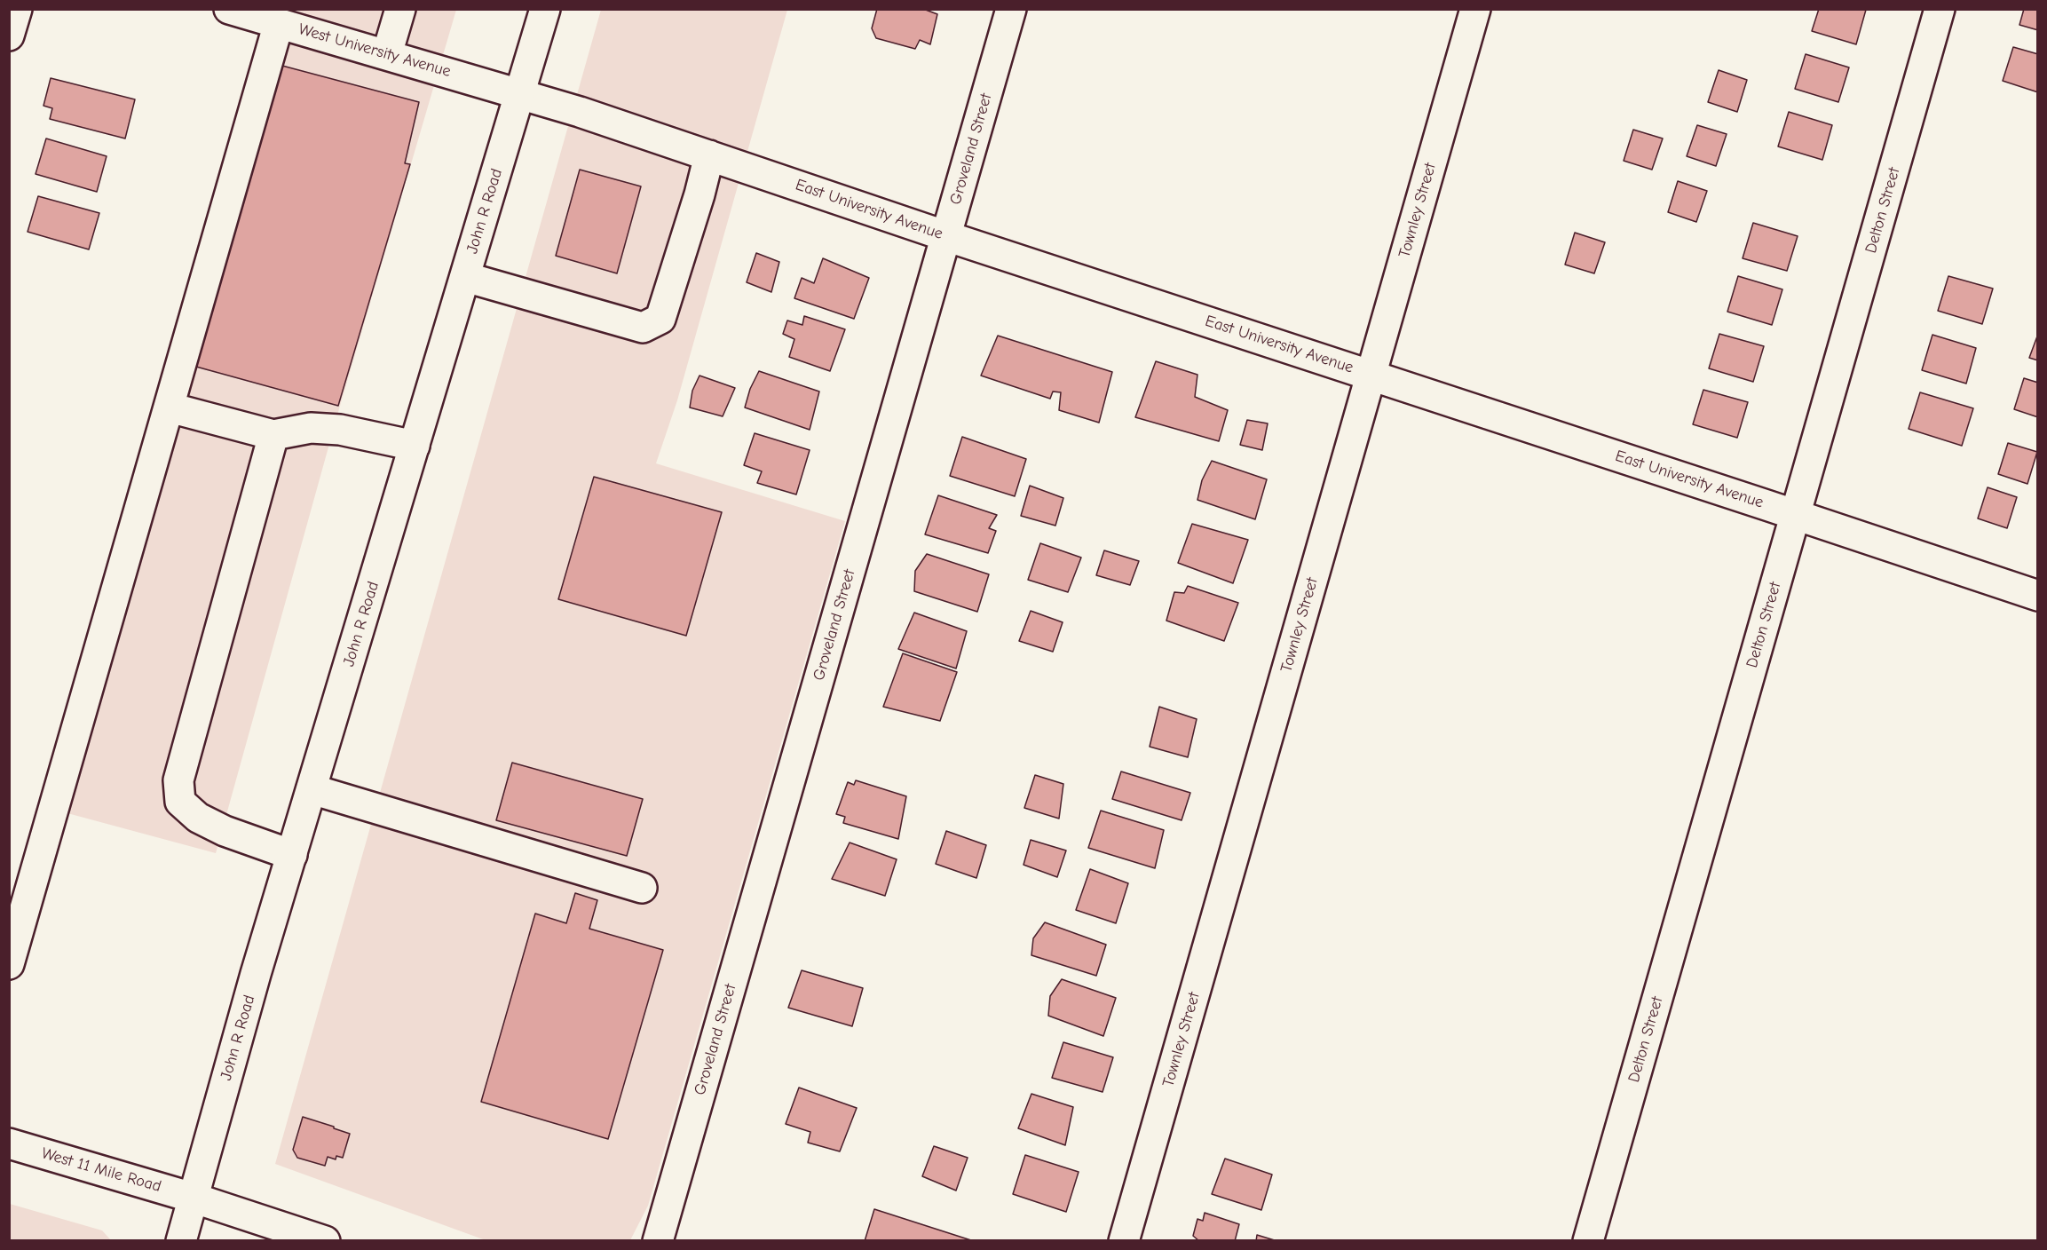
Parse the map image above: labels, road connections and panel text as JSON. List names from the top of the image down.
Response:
{
  "streets": {
    "street": [
      "West University Avenue",
      "Groveland Street",
      "East University Avenue",
      "Townley Street",
      "Delton Street",
      "John R Road",
      "West 11 Mile Road"
    ]
  },
  "crossings": [
    ["West University Avenue", "East University Avenue"],
    ["West University Avenue", "John R Road"],
    ["Groveland Street", "East University Avenue"],
    ["East University Avenue", "Townley Street"],
    ["East University Avenue", "Delton Street"],
    ["East University Avenue", "John R Road"],
    ["John R Road", "West 11 Mile Road"]
  ]
}
